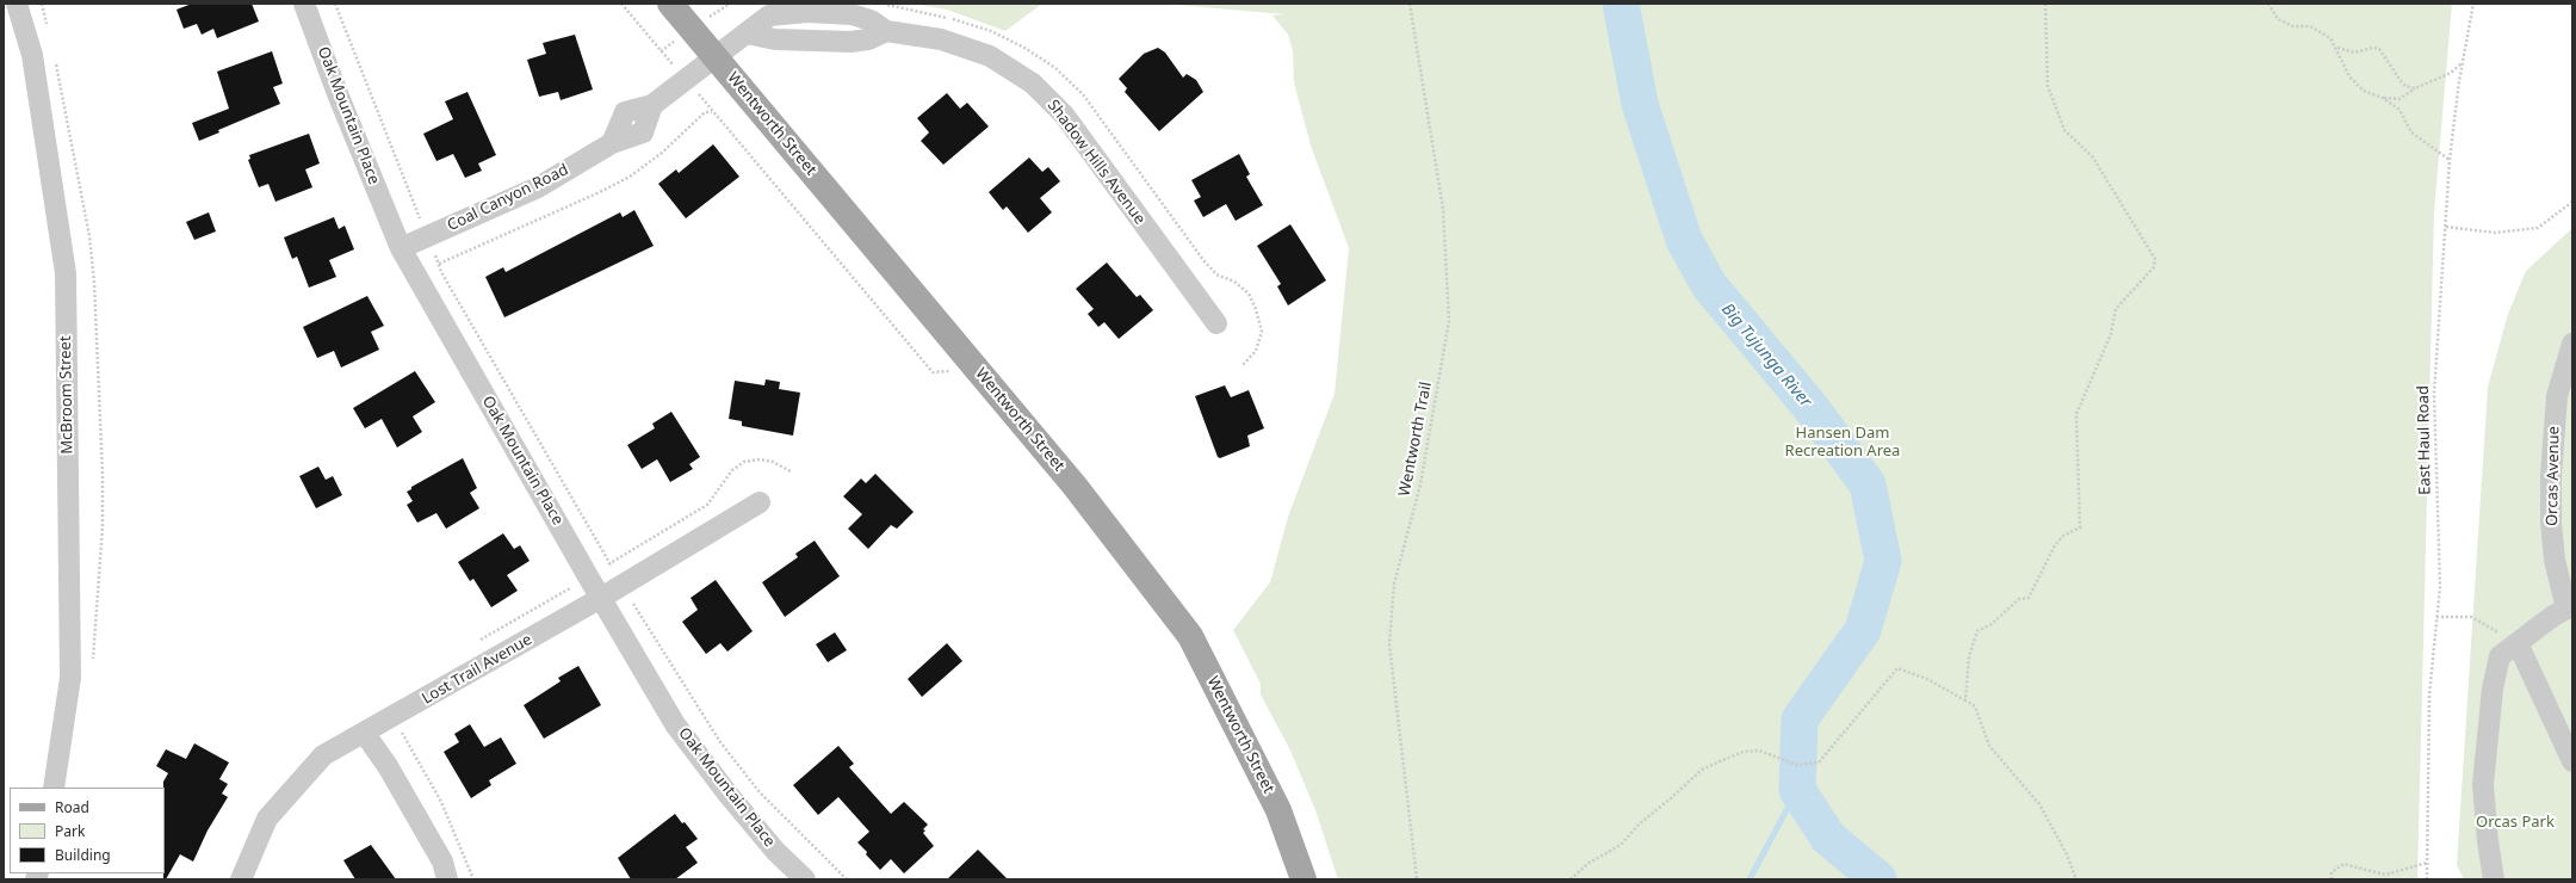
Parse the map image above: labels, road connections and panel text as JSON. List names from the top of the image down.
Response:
{
  "streets": {
    "main road": ["Wentworth Street"],
    "street": [
      "Oak Mountain Place",
      "Shadow Hills Avenue",
      "Coal Canyon Road",
      "McBroom Street",
      "Orcas Avenue",
      "Lost Trail Avenue"
    ],
    "path": ["Wentworth Trail", "East Haul Road"]
  },
  "crossings": [
    ["Oak Mountain Place", "Coal Canyon Road"],
    ["Oak Mountain Place", "Lost Trail Avenue"],
    ["Wentworth Street", "Shadow Hills Avenue"],
    ["Wentworth Street", "Coal Canyon Road"],
    ["Shadow Hills Avenue", "Coal Canyon Road"]
  ],
  "water": ["Big Tujunga River"],
  "parks": ["Hansen Dam Recreation Area", "Orcas Park"],
  "legend": ["Road", "Park", "Building"]
}
